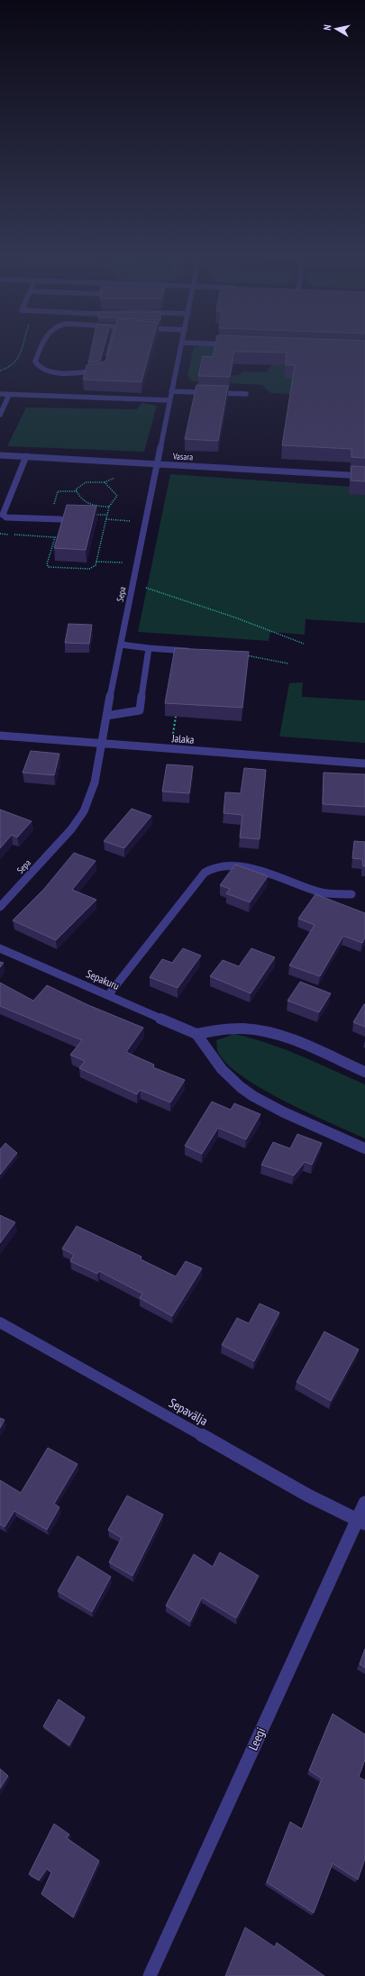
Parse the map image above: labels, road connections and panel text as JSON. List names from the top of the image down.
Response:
{
  "streets": {
    "street": [
      "Vasara",
      "Sepa",
      "Jalaka",
      "Sepakuru",
      "Sepavälja",
      "Leegi"
    ]
  },
  "crossings": [
    ["Vasara", "Sepa"],
    ["Sepa", "Jalaka"],
    ["Sepavälja", "Leegi"]
  ],
  "north": "left"
}
